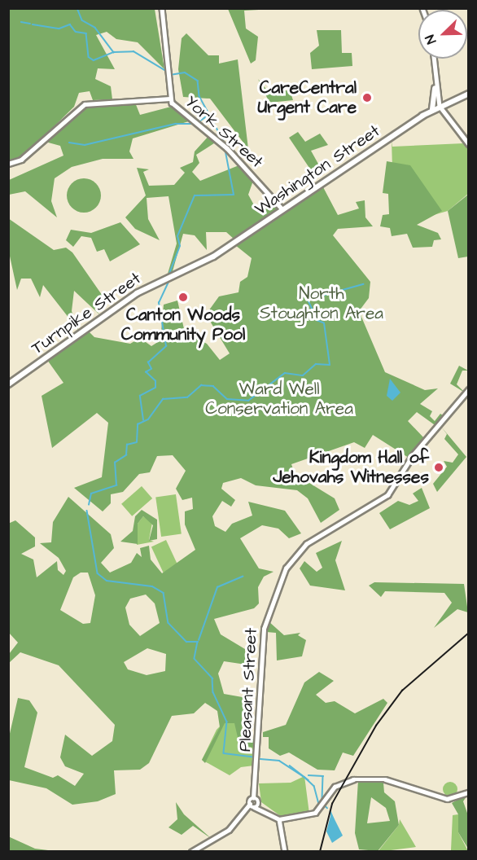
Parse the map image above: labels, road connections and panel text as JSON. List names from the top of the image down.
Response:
{
  "streets": {
    "main road": ["Washington Street", "Turnpike Street"],
    "street": ["York Street", "Pleasant Street"]
  },
  "crossings": [
    ["York Street", "Washington Street"],
    ["Washington Street", "Turnpike Street"]
  ],
  "parks": ["North Stoughton Area", "Ward Well Conservation Area"],
  "places": ["CareCentral Urgent Care", "Canton Woods Community Pool", "Kingdom Hall of Jehovahs Witnesses"],
  "north": "bottom left"
}
